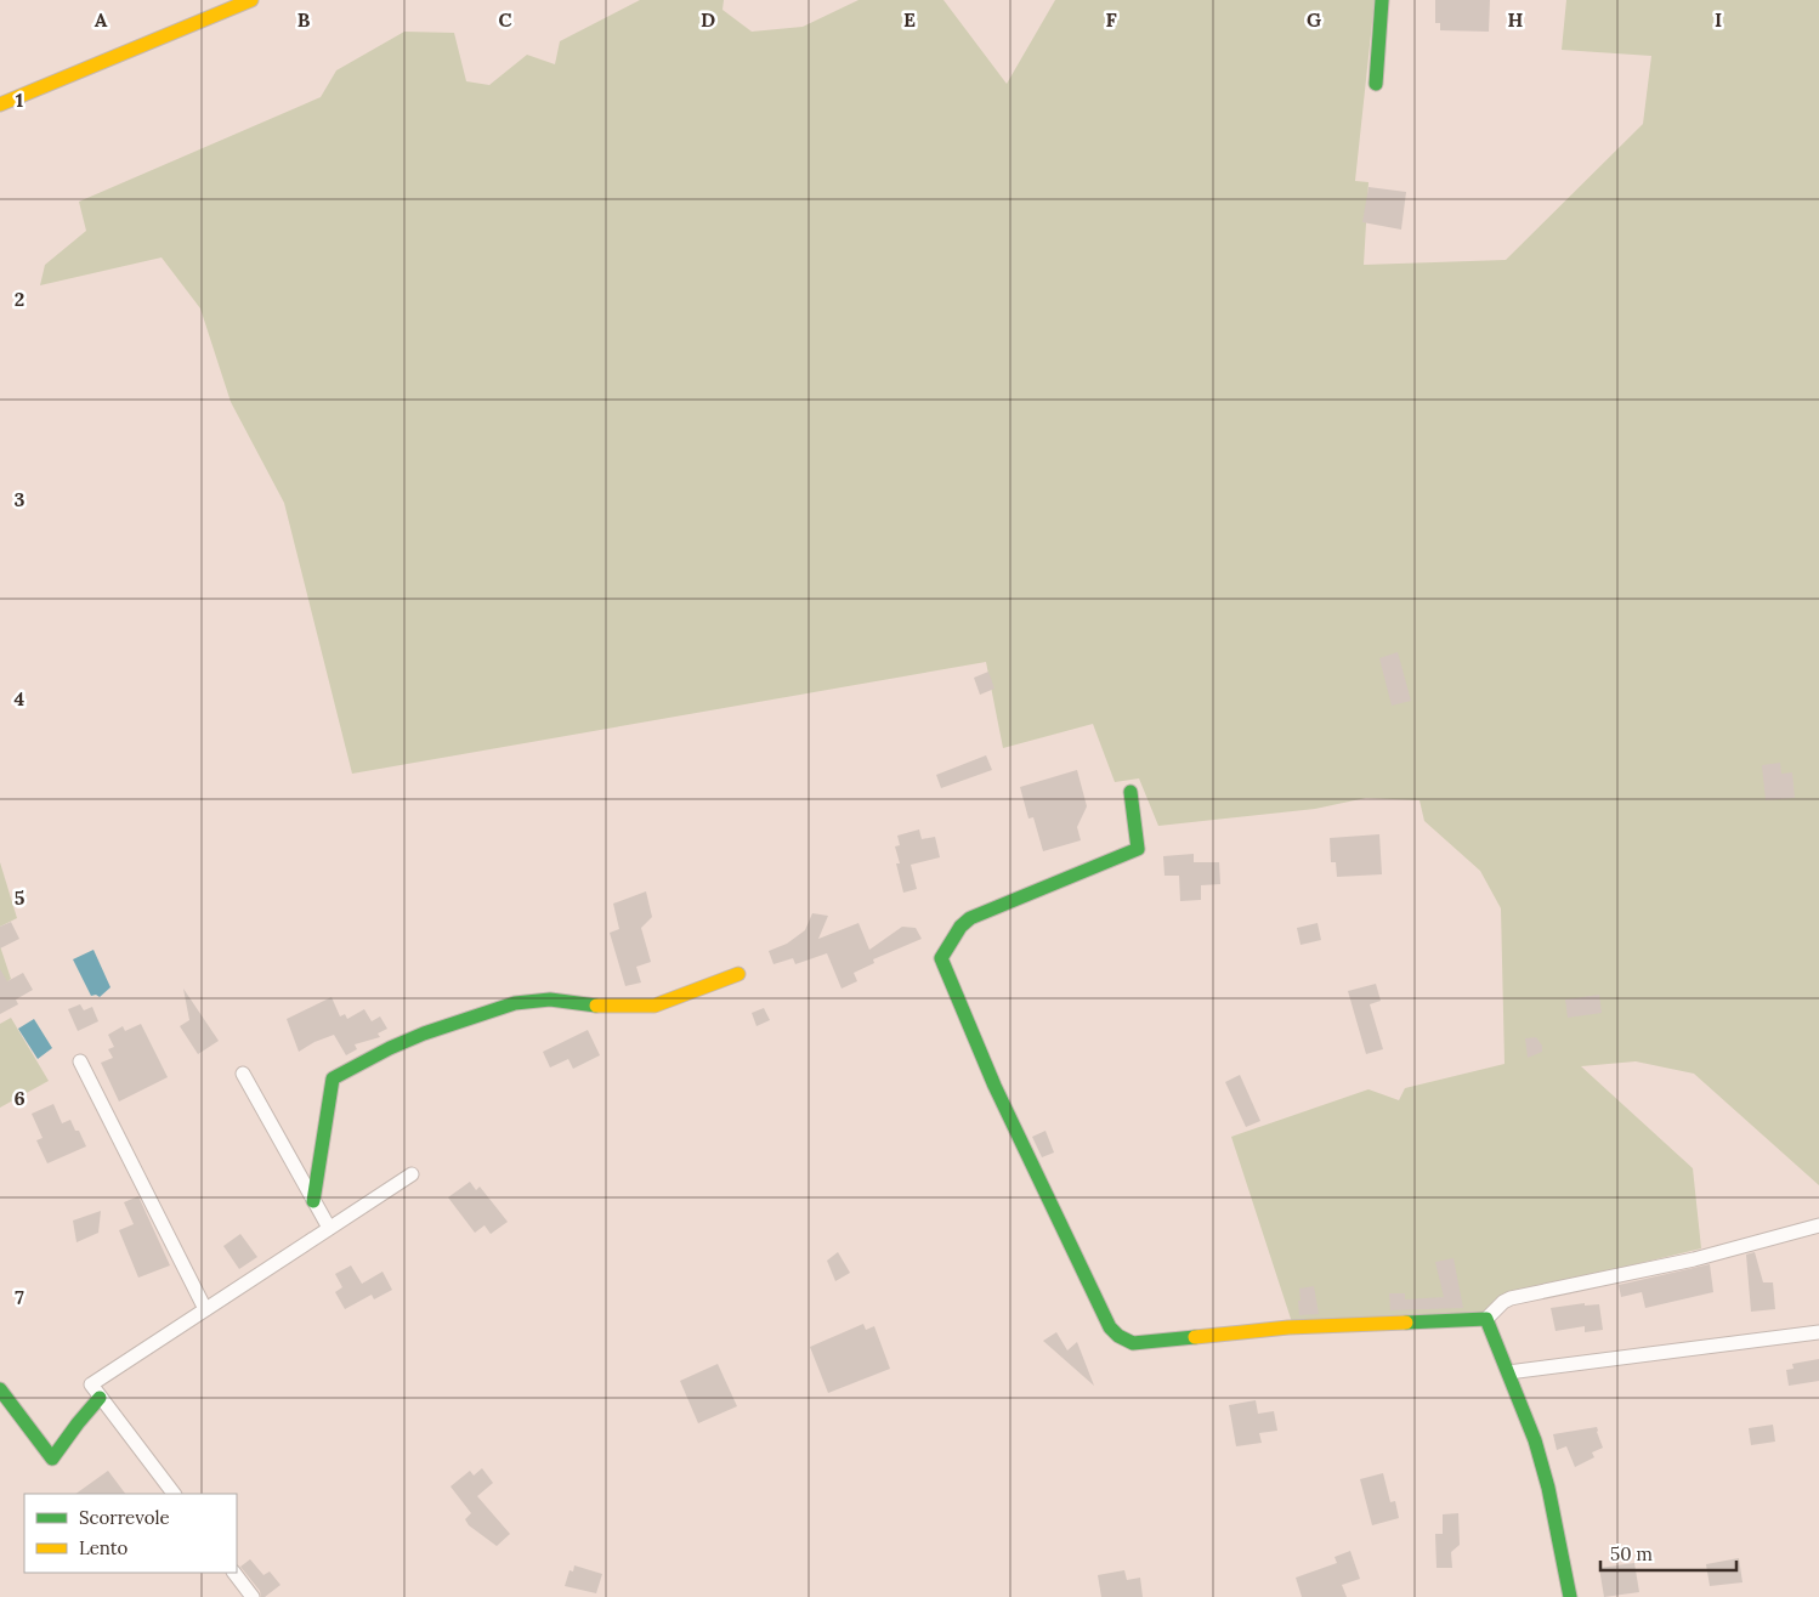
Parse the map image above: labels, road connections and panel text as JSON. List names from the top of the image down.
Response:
{
  "legend": ["Scorrevole", "Lento"],
  "scale_bar": "50 m",
  "grid": {
    "columns": [
      "A",
      "B",
      "C",
      "D",
      "E",
      "F",
      "G",
      "H",
      "I"
    ],
    "rows": [
      "1",
      "2",
      "3",
      "4",
      "5",
      "6",
      "7"
    ]
  }
}
